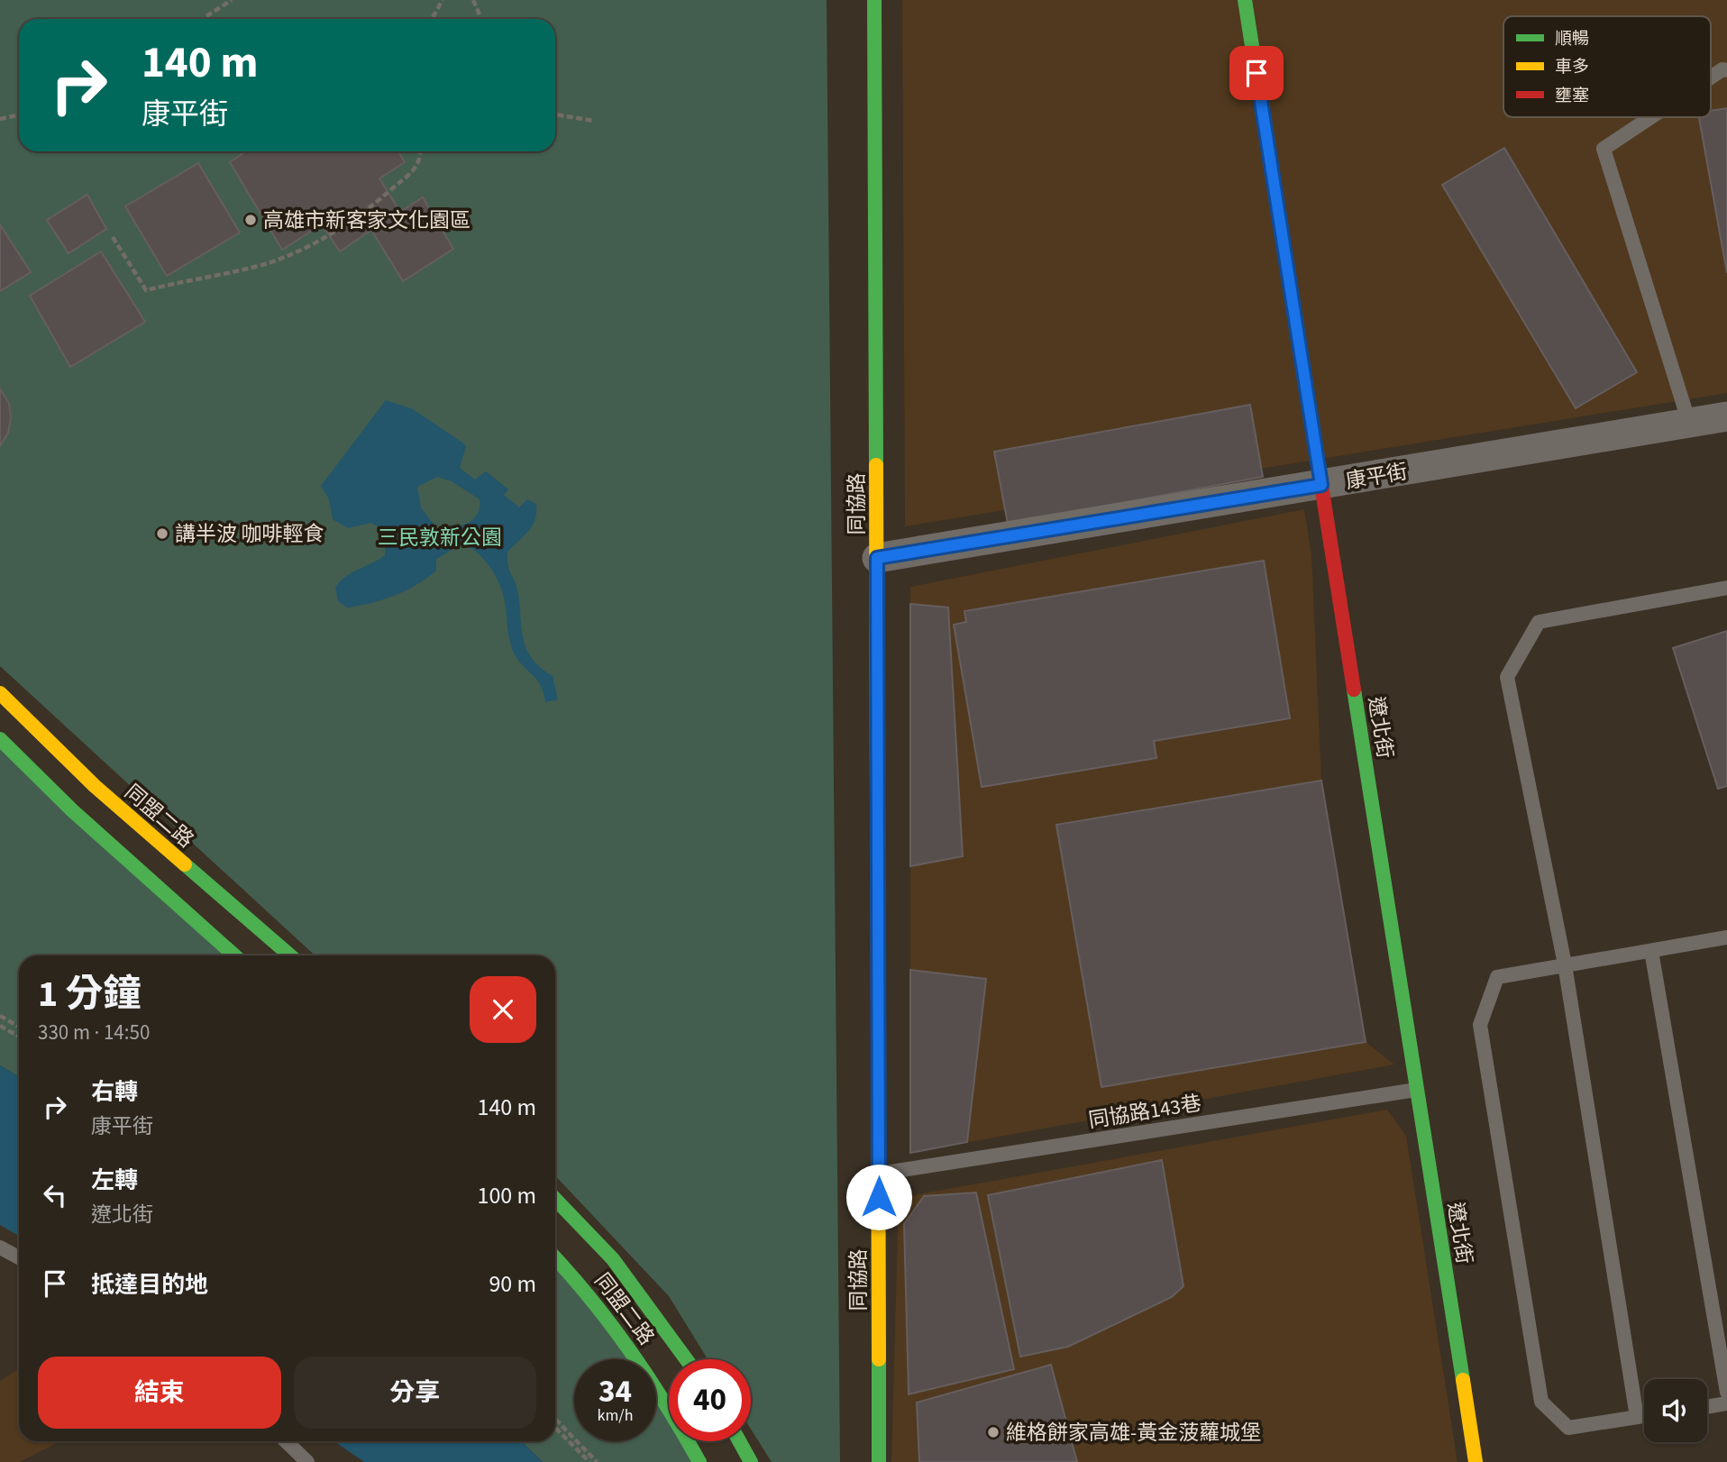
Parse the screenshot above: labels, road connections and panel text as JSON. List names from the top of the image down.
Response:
{
  "streets": {
    "street": [
      "康平街",
      "同協路",
      "遼北街",
      "同盟二路"
    ],
    "lane": ["同協路143巷"]
  },
  "crossings": [
    ["康平街", "同協路"],
    ["康平街", "遼北街"],
    ["同協路", "同協路143巷"],
    ["遼北街", "同協路143巷"]
  ],
  "parks": ["三民敦新公園"],
  "places": ["高雄市新客家文化園區", "講半波 咖啡輕食", "維格餅家高雄-黃金菠蘿城堡"],
  "legend": ["順暢", "車多", "壅塞"],
  "page": {
    "turn": ["140 m", "康平街"],
    "heading": ["1 分鐘", "330 m · 14:50"],
    "list": [
      {
        "name": "右轉",
        "note": "康平街",
        "value": "140 m"
      },
      {
        "name": "左轉",
        "note": "遼北街",
        "value": "100 m"
      },
      {
        "name": "抵達目的地",
        "value": "90 m"
      }
    ],
    "buttons": ["結束", "分享"],
    "speed": "34 km/h",
    "limit": "40"
  }
}
